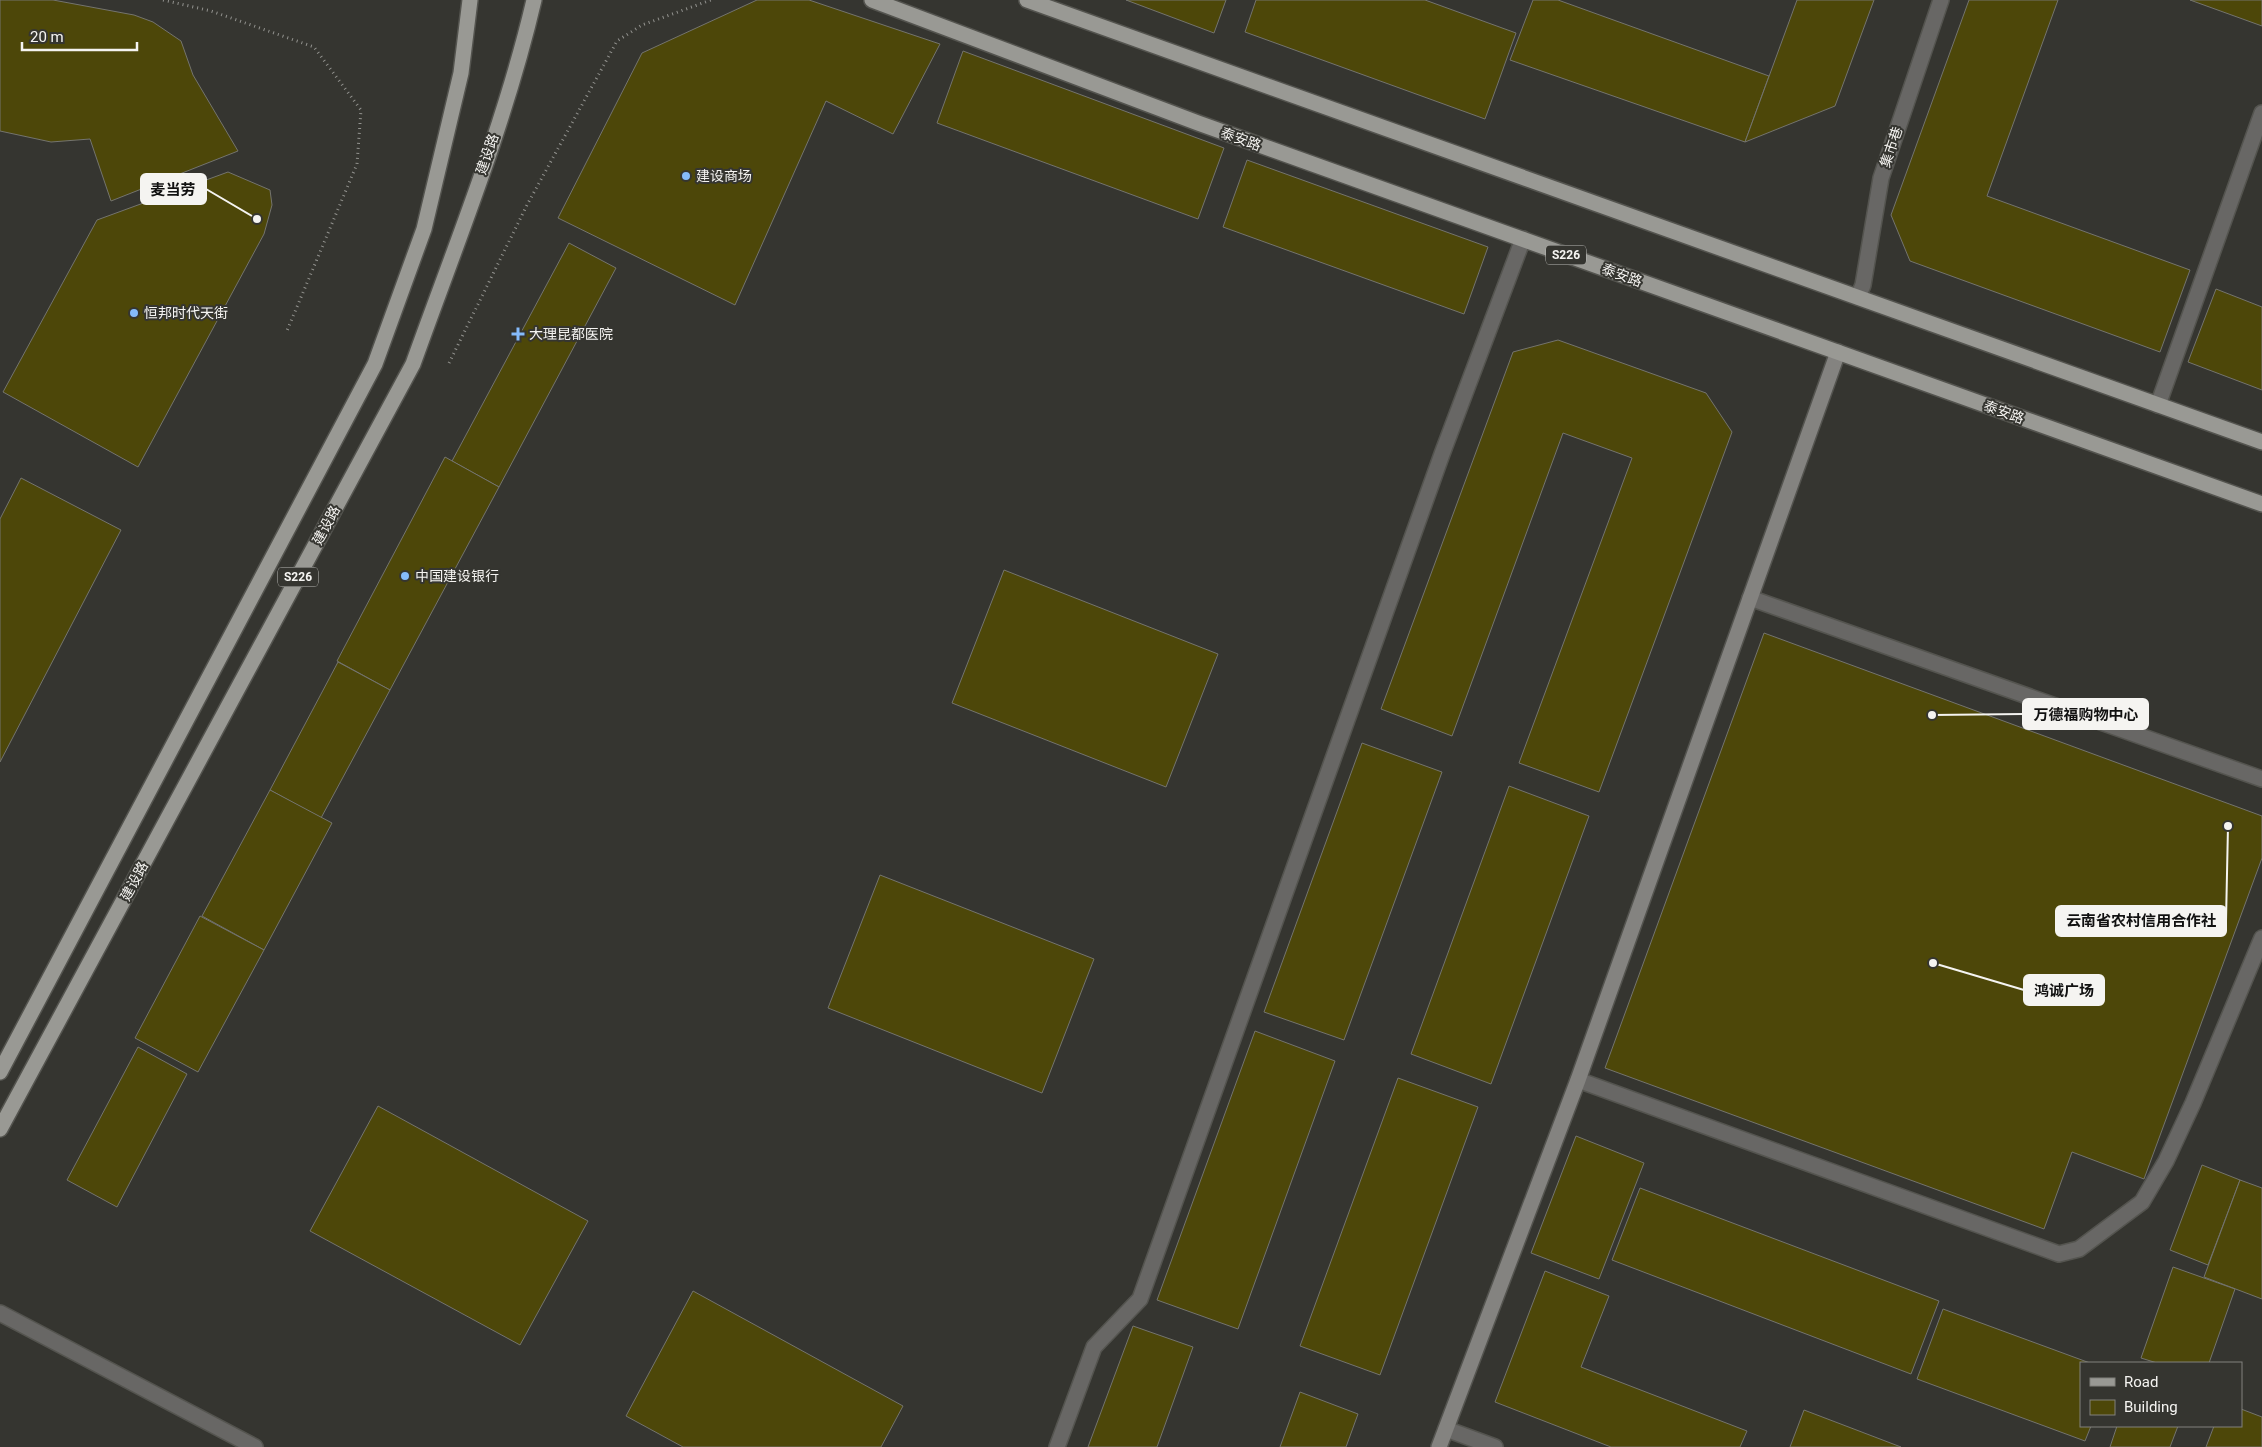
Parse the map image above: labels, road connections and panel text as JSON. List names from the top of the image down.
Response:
{
  "streets": {
    "main road": ["泰安路", "建设路", "S226"],
    "street": ["集市巷"]
  },
  "places": {
    "other": [
      "建设商场",
      "麦当劳",
      "恒邦时代天街",
      "中国建设银行",
      "万德福购物中心",
      "云南省农村信用合作社",
      "鸿诚广场"
    ],
    "health": ["大理昆都医院"]
  },
  "legend": ["Road", "Building"],
  "scale_bar": "20 m"
}
